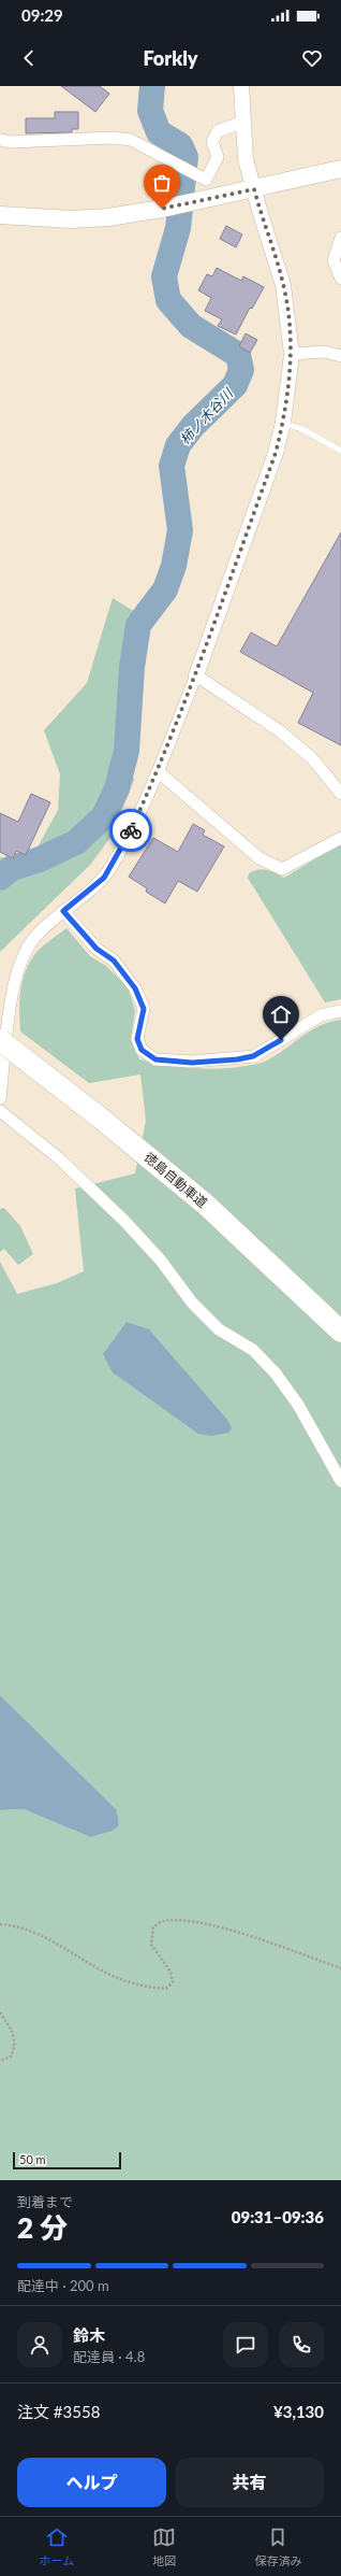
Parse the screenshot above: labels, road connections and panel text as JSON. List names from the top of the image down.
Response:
{
  "streets": {
    "highway": ["徳島自動車道"]
  },
  "water": ["柿ノ木谷川"],
  "scale_bar": "50 m",
  "page": {
    "status": "09:29",
    "header": "Forkly",
    "scale": "50 m",
    "heading": ["2 分", "到着まで", "09:31–09:36"],
    "panel": [
      "鈴木",
      "配達員 · 4.8",
      "注文 #3558",
      "¥3,130"
    ],
    "bar": "配達中 · 200 m",
    "buttons": ["ヘルプ", "共有"],
    "tabs": ["ホーム", "地図", "保存済み"]
  }
}
